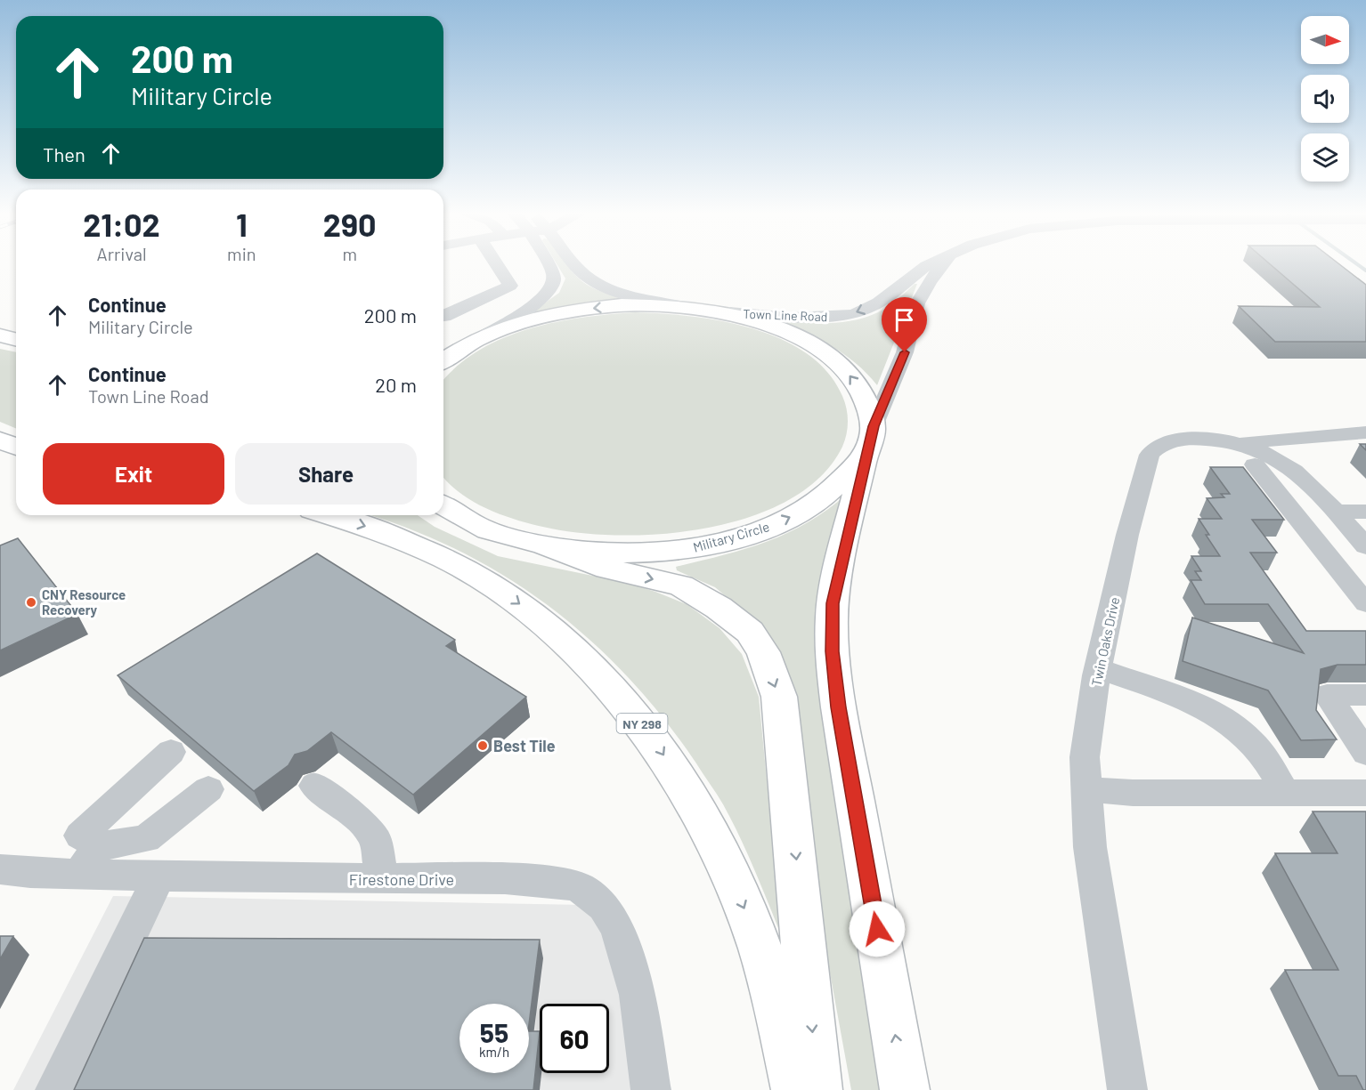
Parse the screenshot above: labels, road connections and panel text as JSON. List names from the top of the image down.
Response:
{
  "streets": {
    "main road": ["Military Circle", "NY 298"],
    "street": ["Town Line Road", "Twin Oaks Drive", "Firestone Drive"]
  },
  "one_way": ["Town Line Road"],
  "places": ["CNY Resource Recovery", "Best Tile"],
  "north": "right",
  "page": {
    "turn": ["200 m", "Military Circle"],
    "then": "Then",
    "eta": [
      "21:02",
      "Arrival",
      "1",
      "min",
      "290",
      "m"
    ],
    "list": [
      {
        "name": "Continue",
        "note": "Military Circle",
        "value": "200 m"
      },
      {
        "name": "Continue",
        "note": "Town Line Road",
        "value": "20 m"
      }
    ],
    "buttons": ["Exit", "Share"],
    "speed": "55 km/h",
    "limit": "60"
  }
}
